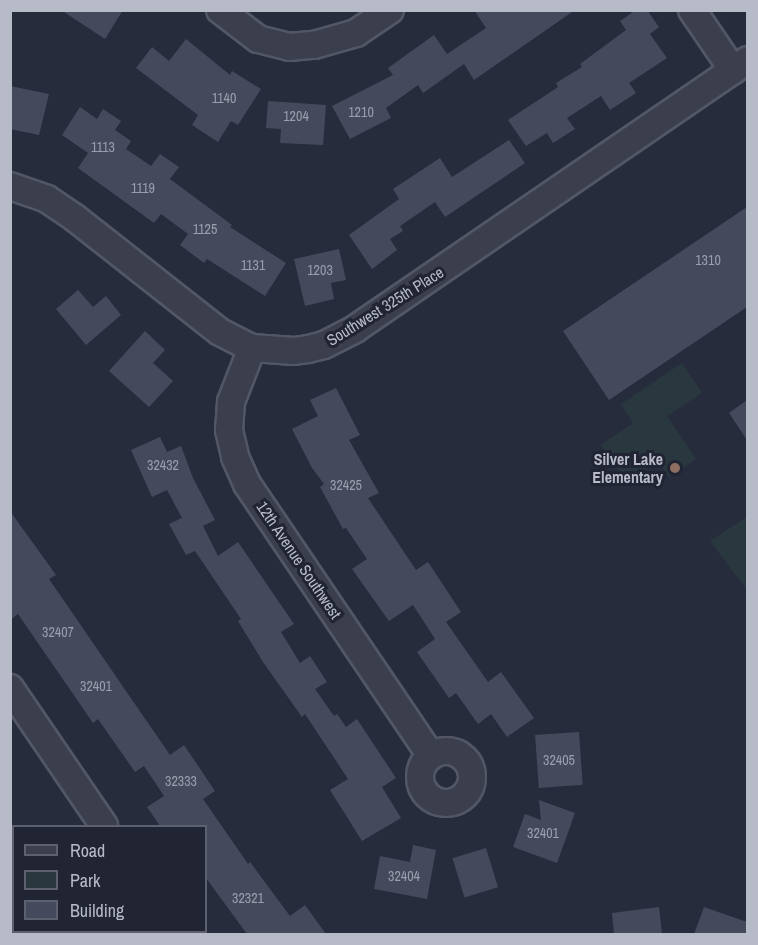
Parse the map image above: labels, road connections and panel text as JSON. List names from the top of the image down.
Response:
{
  "streets": {
    "street": ["Southwest 325th Place", "12th Avenue Southwest"]
  },
  "crossings": [
    ["Southwest 325th Place", "12th Avenue Southwest"]
  ],
  "places": ["Silver Lake Elementary"],
  "house_numbers": [
    "1140",
    "1210",
    "1204",
    "1113",
    "1119",
    "1125",
    "1310",
    "1131",
    "1203",
    "32432",
    "32425",
    "32407",
    "32401",
    "32405",
    "32333",
    "32401",
    "32404",
    "32321"
  ],
  "legend": ["Road", "Park", "Building"]
}
